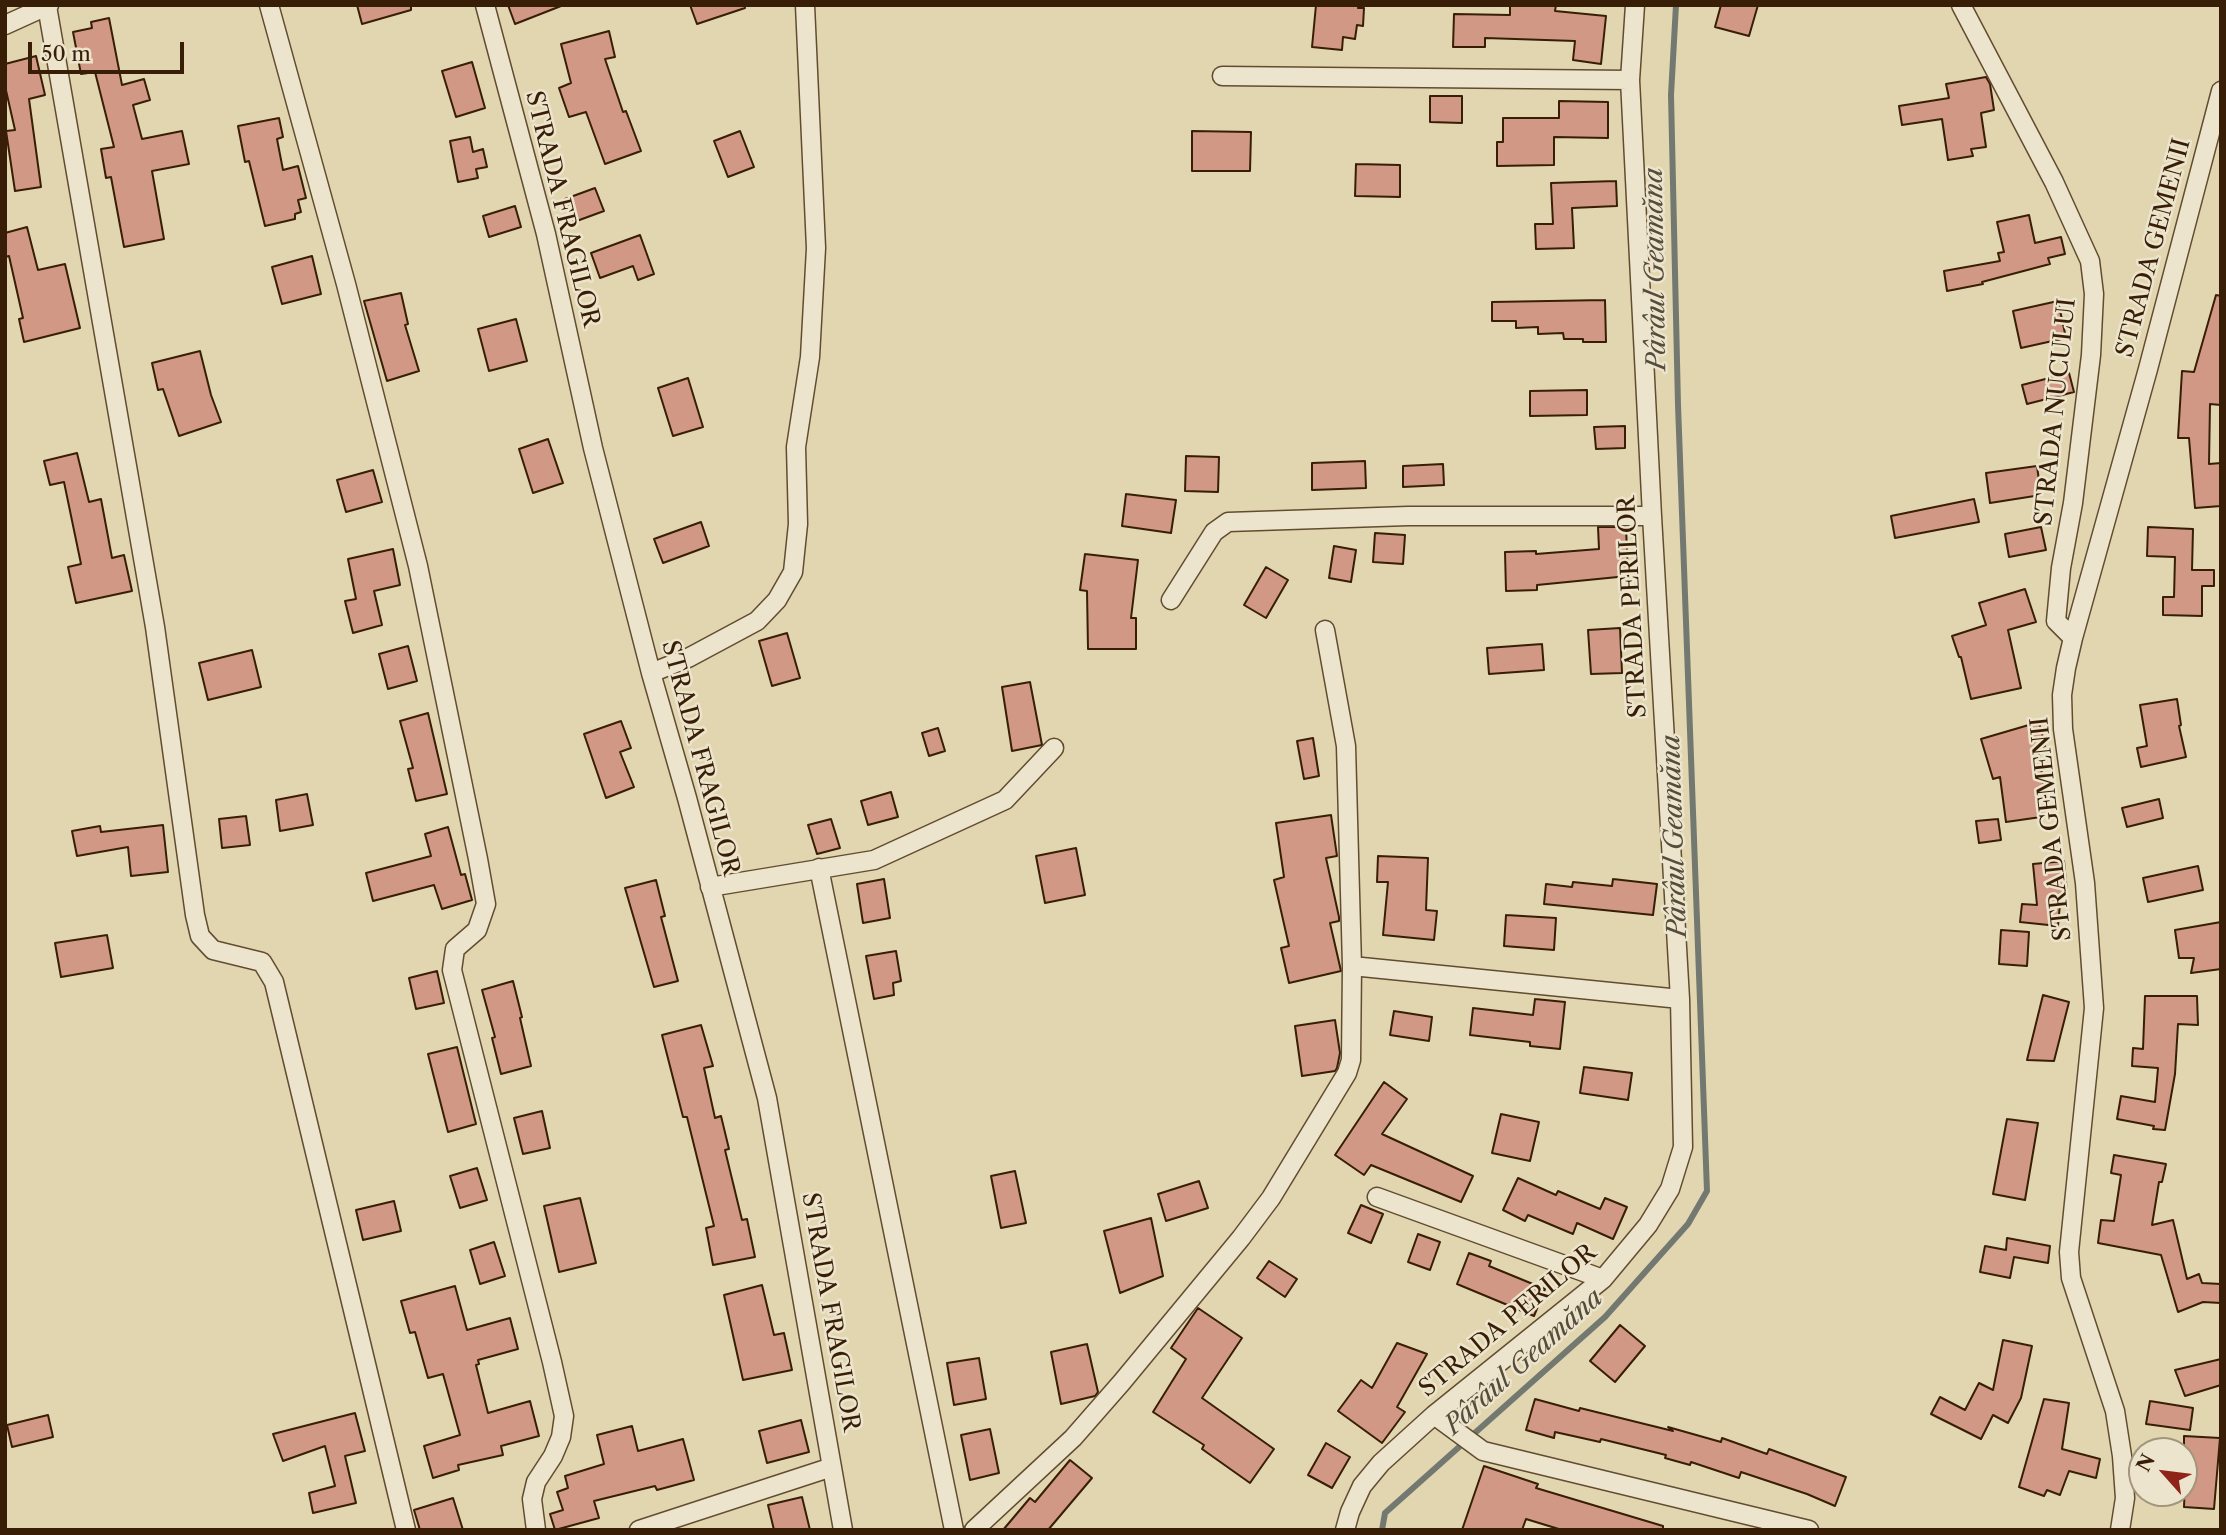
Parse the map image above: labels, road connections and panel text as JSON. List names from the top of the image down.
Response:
{
  "streets": {
    "street": [
      "STRADA FRAGILOR",
      "STRADA GEMENII",
      "STRADA NUCULUI",
      "STRADA PERILOR"
    ]
  },
  "crossings": [
    ["STRADA GEMENII", "STRADA NUCULUI"]
  ],
  "water": ["Pârâul Geamăna"],
  "scale_bar": "50 m",
  "north": "top left"
}
